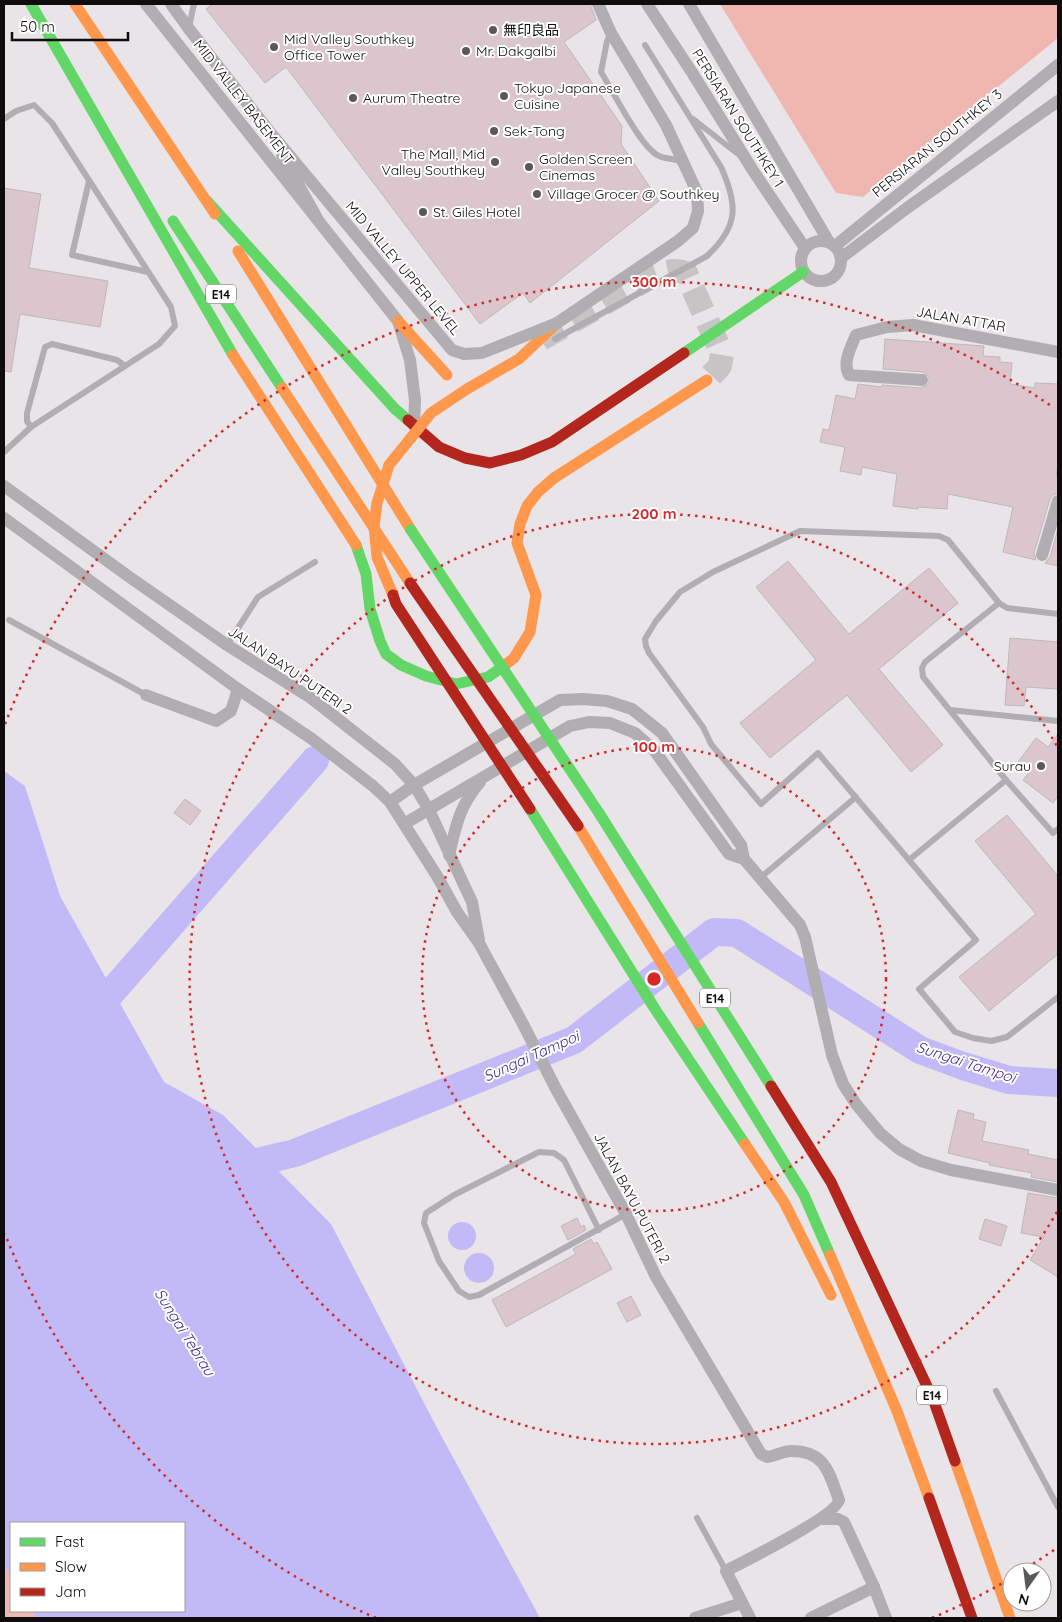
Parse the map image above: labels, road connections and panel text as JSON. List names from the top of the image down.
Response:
{
  "streets": {
    "highway": ["E14"],
    "street": [
      "MID VALLEY BASEMENT",
      "PERSIARAN SOUTHKEY 1",
      "PERSIARAN SOUTHKEY 3",
      "MID VALLEY UPPER LEVEL",
      "JALAN ATTAR",
      "JALAN BAYU PUTERI 2"
    ]
  },
  "crossings": [
    ["PERSIARAN SOUTHKEY 1", "PERSIARAN SOUTHKEY 3"]
  ],
  "water": ["Sungai Tampoi", "Sungai Tebrau"],
  "places": [
    "無印良品",
    "Mid Valley Southkey Office Tower",
    "Mr. Dakgalbi",
    "Tokyo Japanese Cuisine",
    "Aurum Theatre",
    "Sek-Tong",
    "The Mall, Mid Valley Southkey",
    "Golden Screen Cinemas",
    "Village Grocer @ Southkey",
    "St. Giles Hotel",
    "Surau"
  ],
  "legend": ["Fast", "Slow", "Jam"],
  "scale_bar": "50 m",
  "north": "bottom",
  "rings": ["300 m", "200 m", "100 m"]
}
